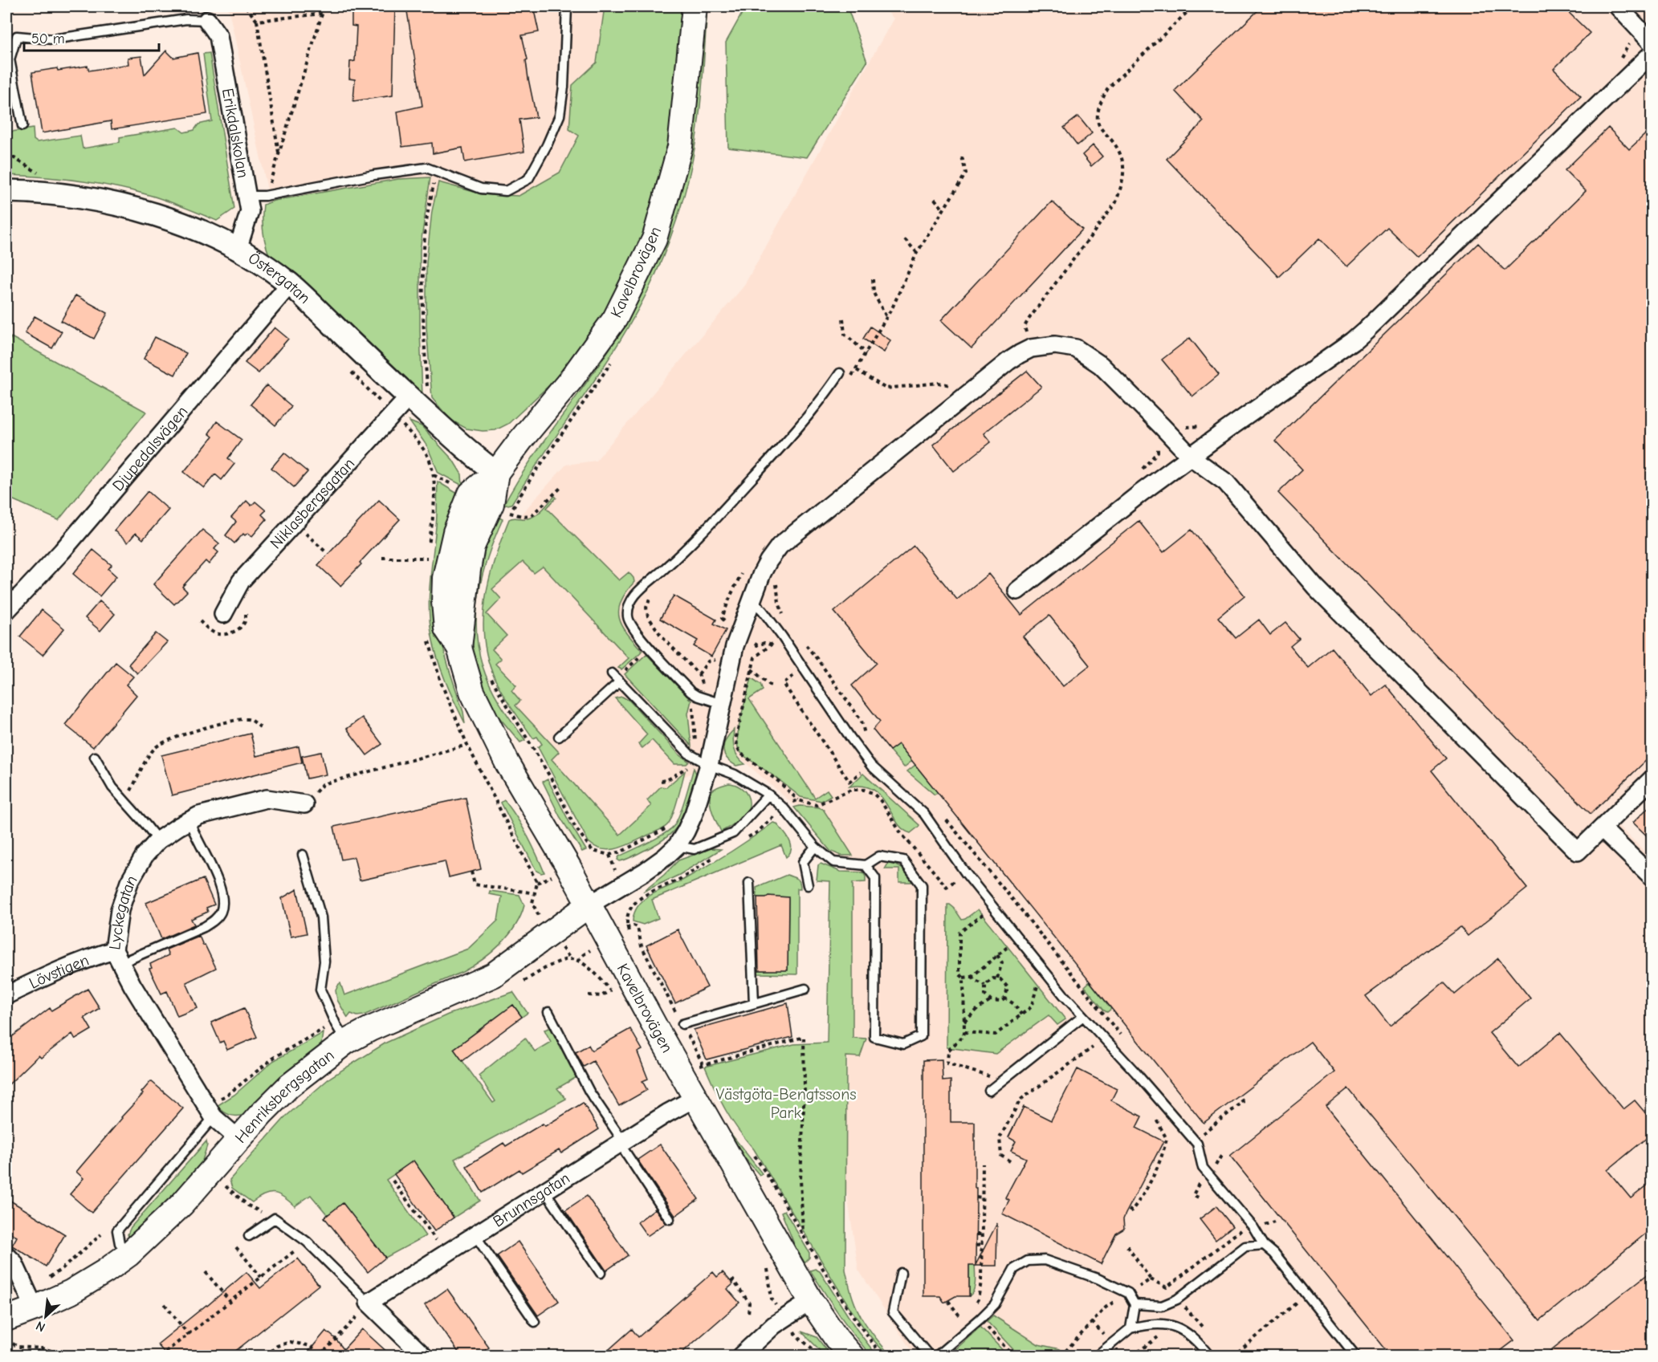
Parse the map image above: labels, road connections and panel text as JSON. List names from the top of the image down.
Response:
{
  "streets": {
    "main road": ["Kavelbrovägen", "Henriksbergsgatan"],
    "street": [
      "Erikdalskolan",
      "Östergatan",
      "Djupedalsvägen",
      "Niklasbergsgatan",
      "Lyckegatan",
      "Lövstigen",
      "Brunnsgatan"
    ]
  },
  "crossings": [
    ["Erikdalskolan", "Östergatan"],
    ["Kavelbrovägen", "Östergatan"],
    ["Kavelbrovägen", "Henriksbergsgatan"],
    ["Kavelbrovägen", "Brunnsgatan"],
    ["Östergatan", "Djupedalsvägen"],
    ["Östergatan", "Niklasbergsgatan"],
    ["Lyckegatan", "Lövstigen"],
    ["Lyckegatan", "Henriksbergsgatan"]
  ],
  "parks": ["Västgöta-Bengtssons Park"],
  "scale_bar": "50 m",
  "north": "bottom left"
}
